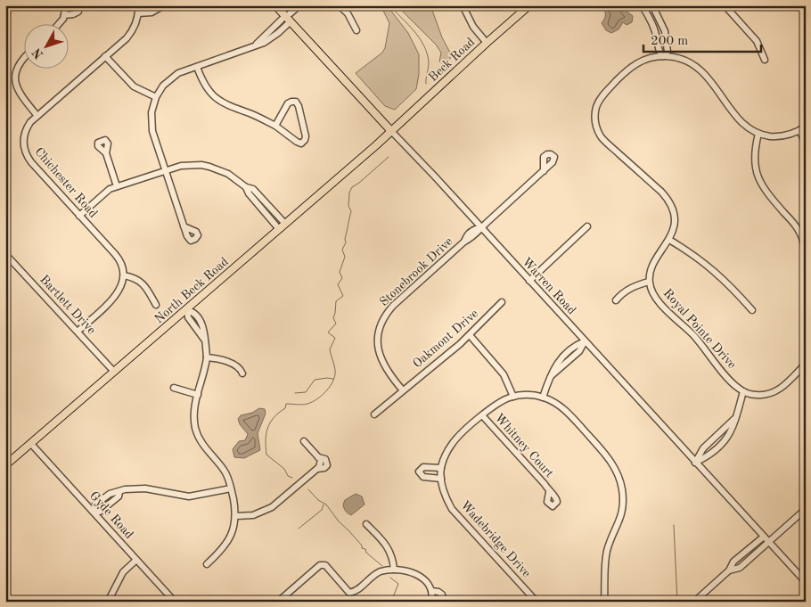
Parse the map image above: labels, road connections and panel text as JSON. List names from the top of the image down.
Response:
{
  "streets": {
    "main road": ["Beck Road", "Warren Road", "North Beck Road"],
    "street": [
      "Chichester Road",
      "Stonebrook Drive",
      "Bartlett Drive",
      "Royal Pointe Drive",
      "Oakmont Drive",
      "Whitney Court",
      "Gyde Road",
      "Wadebridge Drive"
    ]
  },
  "crossings": [
    ["Beck Road", "Warren Road"],
    ["Beck Road", "North Beck Road"],
    ["Stonebrook Drive", "Warren Road"],
    ["Stonebrook Drive", "Oakmont Drive"],
    ["Warren Road", "North Beck Road"],
    ["North Beck Road", "Bartlett Drive"],
    ["North Beck Road", "Gyde Road"]
  ],
  "scale_bar": "200 m",
  "north": "bottom left"
}
